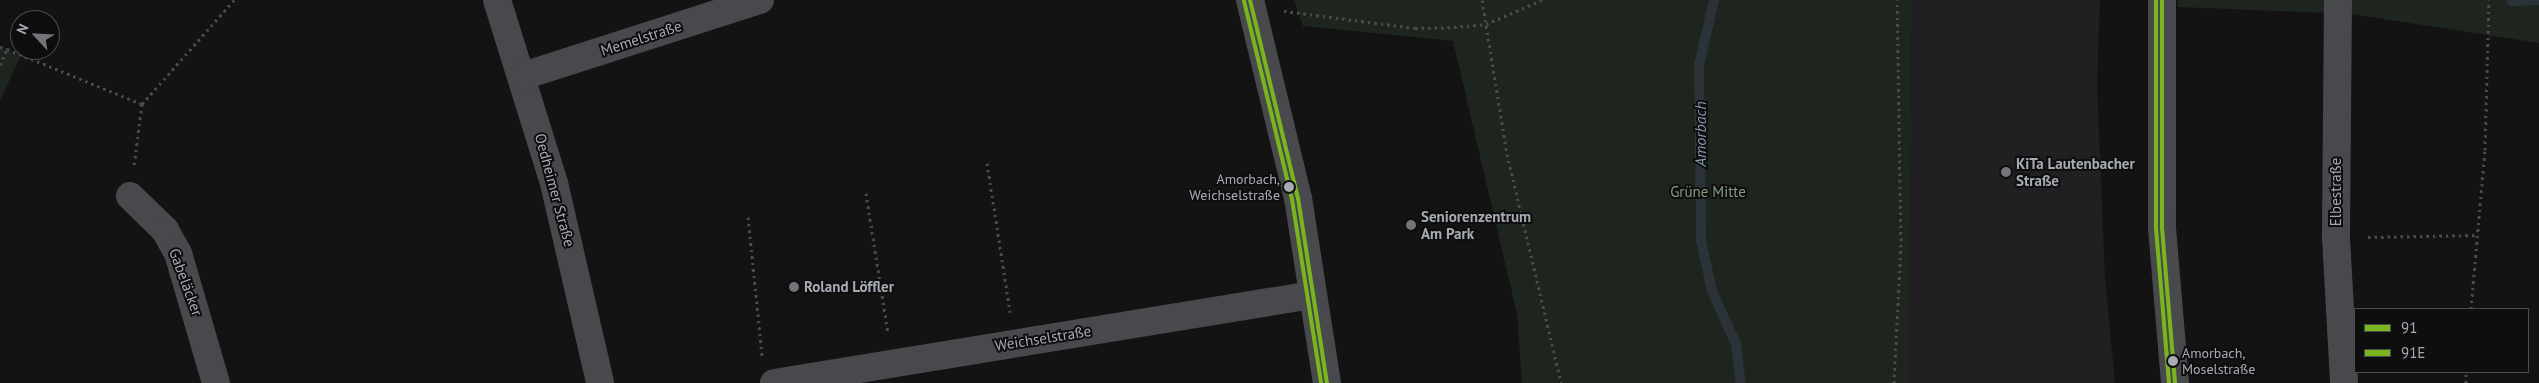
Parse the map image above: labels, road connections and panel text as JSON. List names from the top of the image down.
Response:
{
  "streets": {
    "street": [
      "Memelstraße",
      "Oedheimer Straße",
      "Elbestraße",
      "Gabeläcker",
      "Weichselstraße"
    ]
  },
  "crossings": [
    ["Memelstraße", "Oedheimer Straße"]
  ],
  "water": ["Amorbach"],
  "parks": ["Grüne Mitte"],
  "places": [
    "KiTa Lautenbacher Straße",
    "Amorbach, Weichselstraße",
    "Seniorenzentrum Am Park",
    "Roland Löffler",
    "Amorbach, Moselstraße"
  ],
  "lines": ["transit line 91", "transit line 91E"],
  "legend": ["91", "91E"],
  "north": "top left"
}
